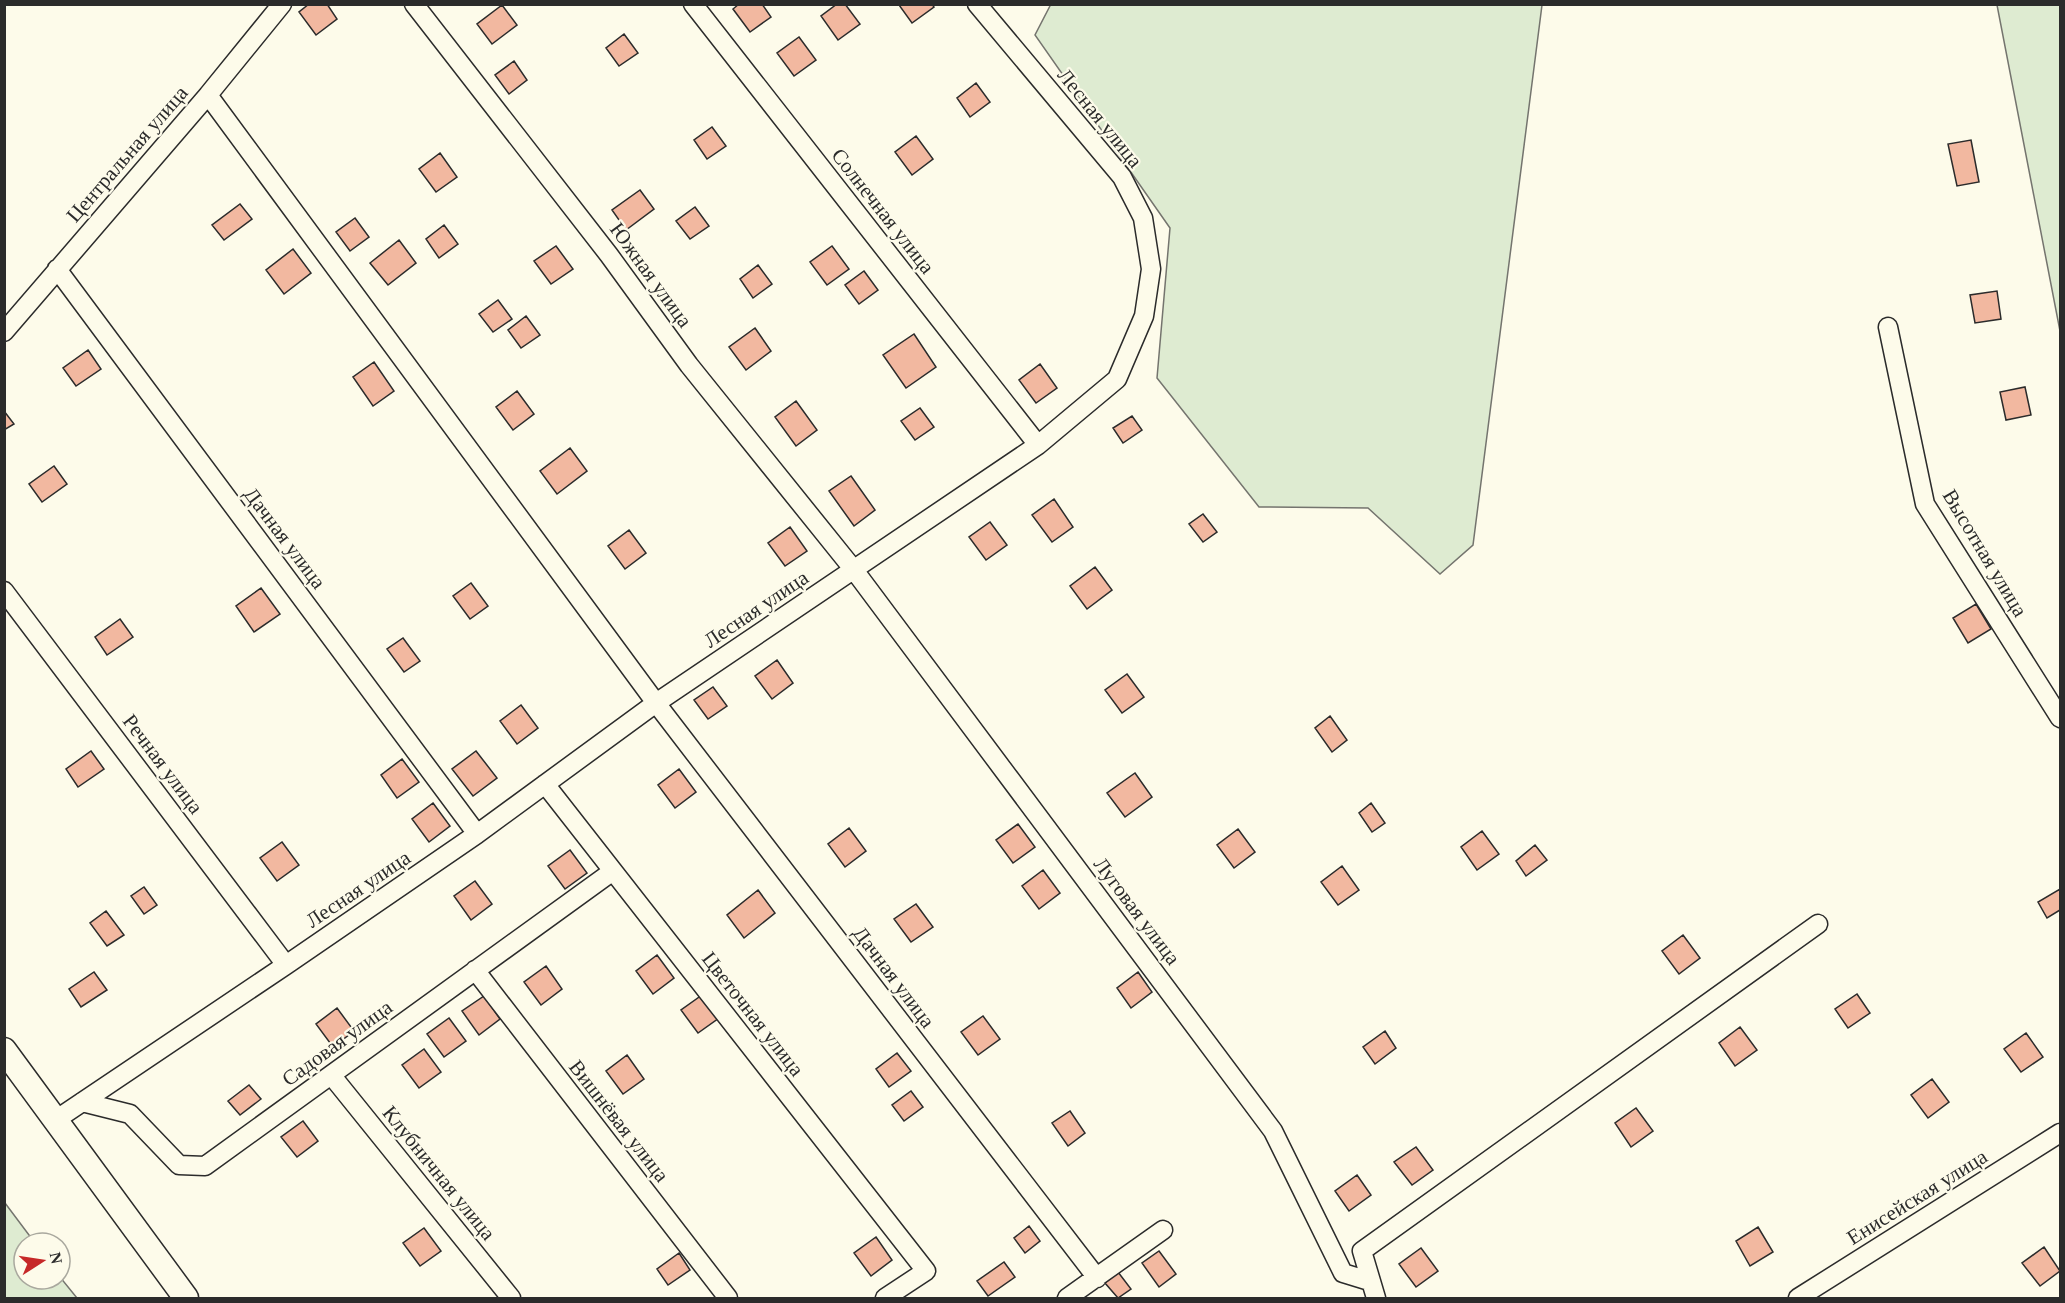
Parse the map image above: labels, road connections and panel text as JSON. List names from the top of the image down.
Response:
{
  "streets": {
    "street": [
      "Лесная улица",
      "Центральная улица",
      "Солнечная улица",
      "Южная улица",
      "Дачная улица",
      "Высотная улица",
      "Речная улица",
      "Луговая улица",
      "Цветочная улица",
      "Садовая улица",
      "Вишнёвая улица",
      "Клубничная улица",
      "Енисейская улица"
    ]
  },
  "crossings": [
    ["Лесная улица", "Солнечная улица"],
    ["Лесная улица", "Южная улица"],
    ["Лесная улица", "Дачная улица"],
    ["Лесная улица", "Речная улица"],
    ["Лесная улица", "Луговая улица"],
    ["Лесная улица", "Цветочная улица"],
    ["Лесная улица", "Садовая улица"],
    ["Центральная улица", "Дачная улица"],
    ["Южная улица", "Луговая улица"],
    ["Цветочная улица", "Садовая улица"],
    ["Садовая улица", "Вишнёвая улица"],
    ["Садовая улица", "Клубничная улица"]
  ],
  "north": "right"
}
